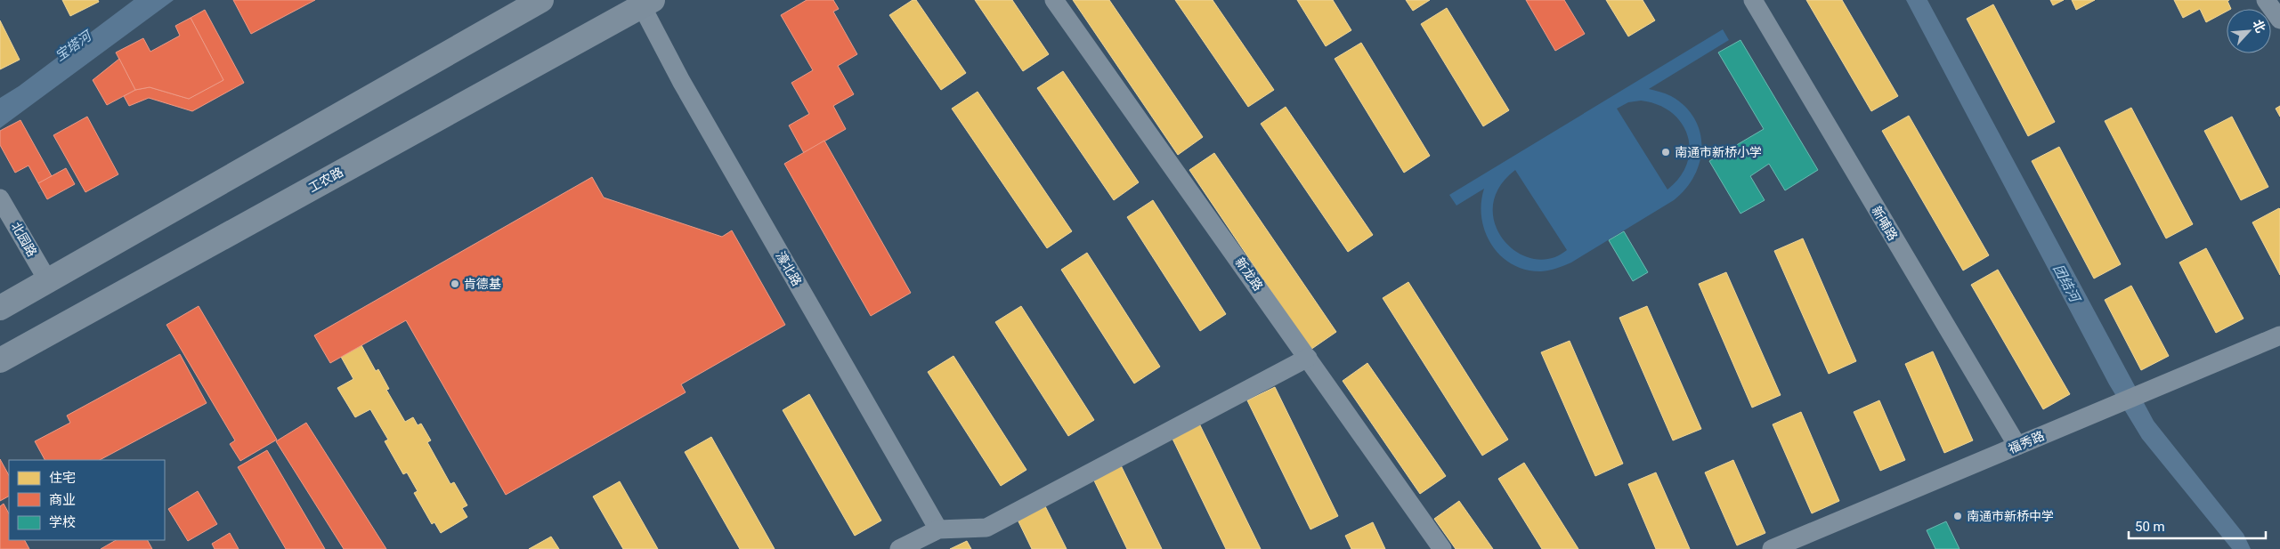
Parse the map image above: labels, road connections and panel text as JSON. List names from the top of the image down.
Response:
{
  "streets": {
    "main road": ["工农路"],
    "street": [
      "新哺路",
      "北园路",
      "濠北路",
      "新龙路",
      "福秀路"
    ]
  },
  "crossings": [
    ["工农路", "濠北路"],
    ["新哺路", "福秀路"]
  ],
  "water": ["宝塔河", "团结河"],
  "places": ["南通市新桥小学", "肯德基", "南通市新桥中学"],
  "legend": ["住宅", "商业", "学校"],
  "scale_bar": "50 m",
  "north": "top right"
}
